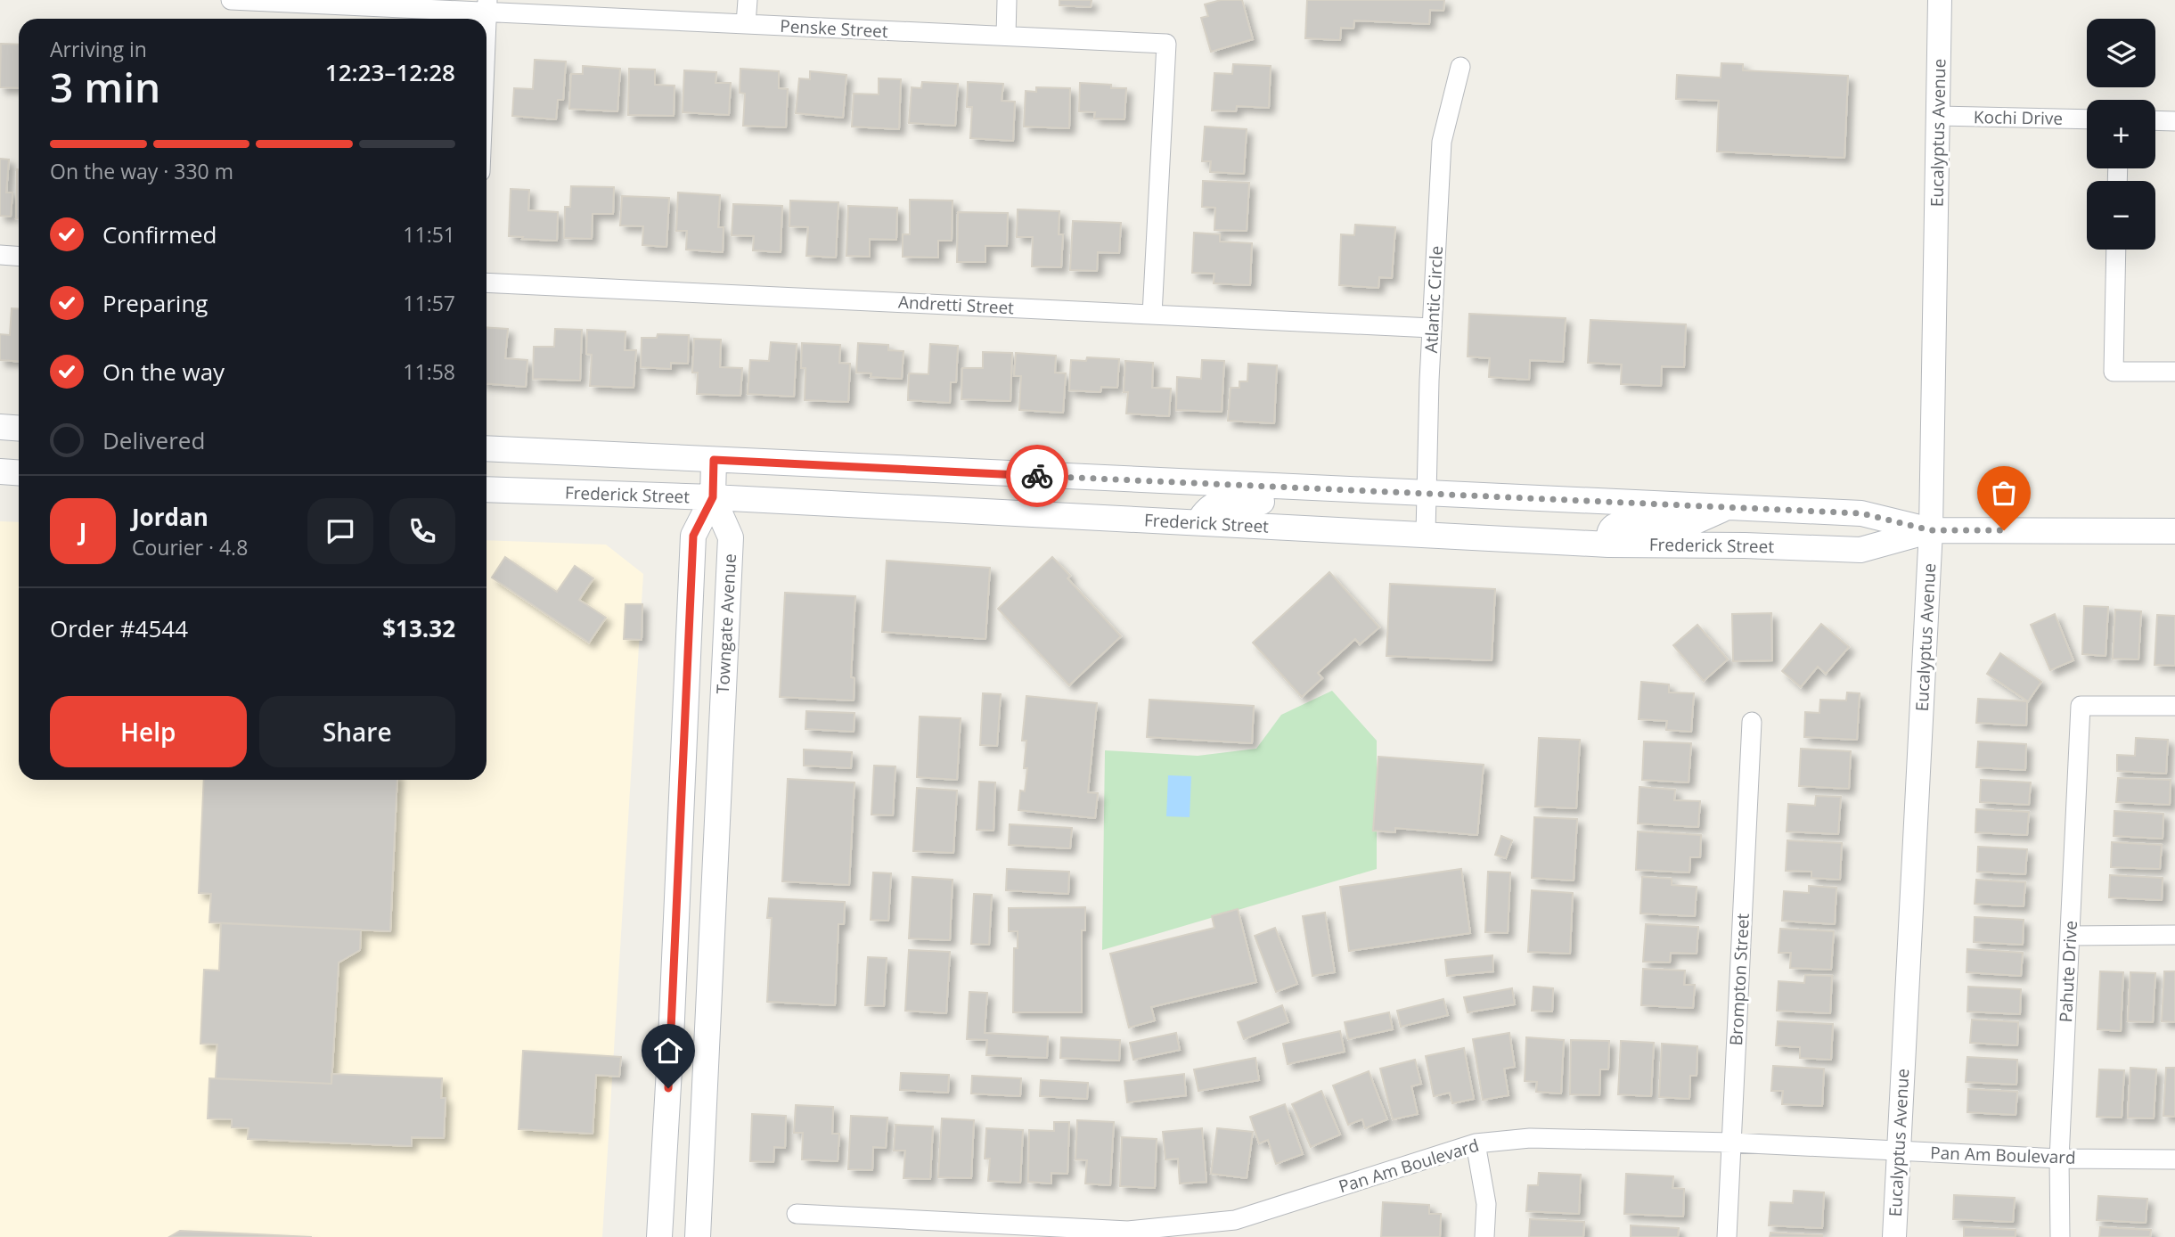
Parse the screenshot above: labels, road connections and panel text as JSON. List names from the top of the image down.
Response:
{
  "streets": {
    "main road": ["Frederick Street", "Towngate Avenue"],
    "street": [
      "Penske Street",
      "Kochi Drive",
      "Eucalyptus Avenue",
      "Atlantic Circle",
      "Andretti Street",
      "Pahute Drive",
      "Brompton Street",
      "Pan Am Boulevard"
    ]
  },
  "crossings": [
    ["Penske Street", "Andretti Street"],
    ["Kochi Drive", "Eucalyptus Avenue"],
    ["Eucalyptus Avenue", "Frederick Street"],
    ["Eucalyptus Avenue", "Pan Am Boulevard"],
    ["Atlantic Circle", "Andretti Street"],
    ["Atlantic Circle", "Frederick Street"],
    ["Frederick Street", "Towngate Avenue"],
    ["Pahute Drive", "Pan Am Boulevard"],
    ["Brompton Street", "Pan Am Boulevard"]
  ],
  "page": {
    "map_buttons": ["+", "−"],
    "heading": ["3 min", "Arriving in", "12:23–12:28"],
    "panel": [
      "Jordan",
      "Courier · 4.8",
      "Order #4544",
      "$13.32"
    ],
    "bar": "On the way · 330 m",
    "list": [
      ["Confirmed", "11:51"],
      ["Preparing", "11:57"],
      ["On the way", "11:58"],
      "Delivered"
    ],
    "round": "J",
    "buttons": ["Help", "Share"]
  }
}
